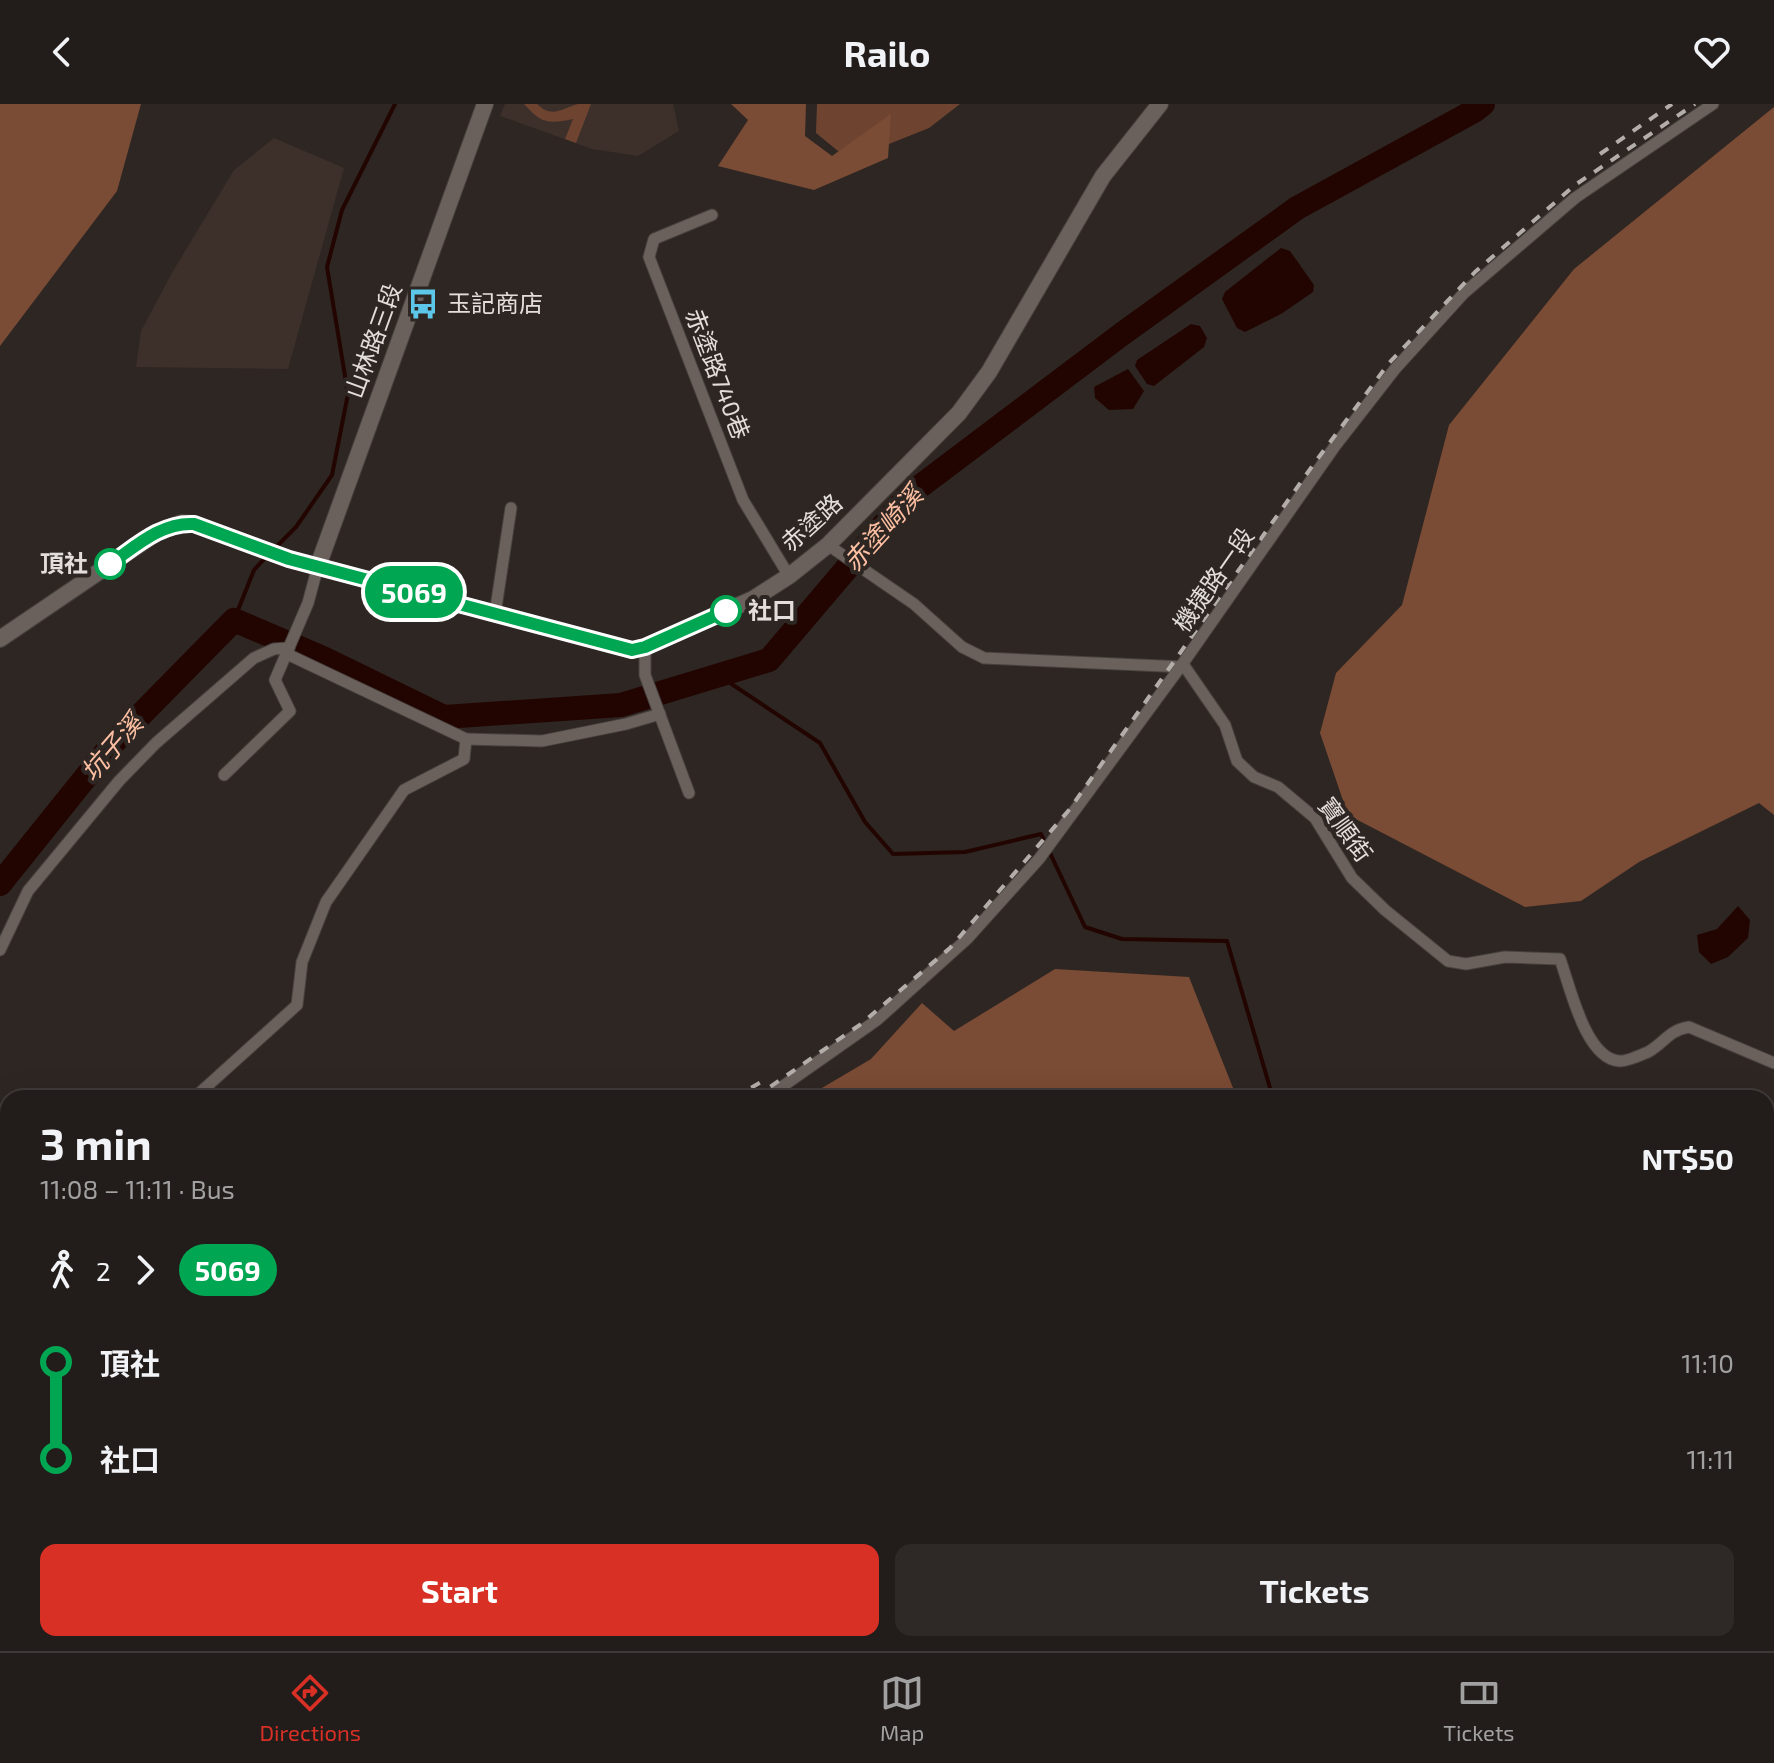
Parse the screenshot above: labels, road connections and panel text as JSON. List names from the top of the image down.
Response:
{
  "streets": {
    "street": [
      "山林路三段",
      "赤塗路740巷",
      "赤塗路",
      "機捷路一段",
      "寶順街"
    ]
  },
  "crossings": [
    ["山林路三段", "赤塗路"],
    ["赤塗路740巷", "赤塗路"],
    ["機捷路一段", "寶順街"]
  ],
  "water": ["赤塗崎溪", "坑子溪"],
  "places": {
    "bus stop": ["玉記商店"],
    "other": ["頂社", "社口"]
  },
  "lines": ["bus line 5069"],
  "page": {
    "header": "Railo",
    "on_map": "5069",
    "heading": ["3 min", "11:08 – 11:11 · Bus", "NT$50"],
    "legs": ["2", "5069"],
    "list": [
      {
        "name": "頂社",
        "value": "11:10"
      },
      {
        "name": "社口",
        "value": "11:11"
      }
    ],
    "buttons": ["Start", "Tickets"],
    "tabs": ["Directions", "Map", "Tickets"]
  }
}
